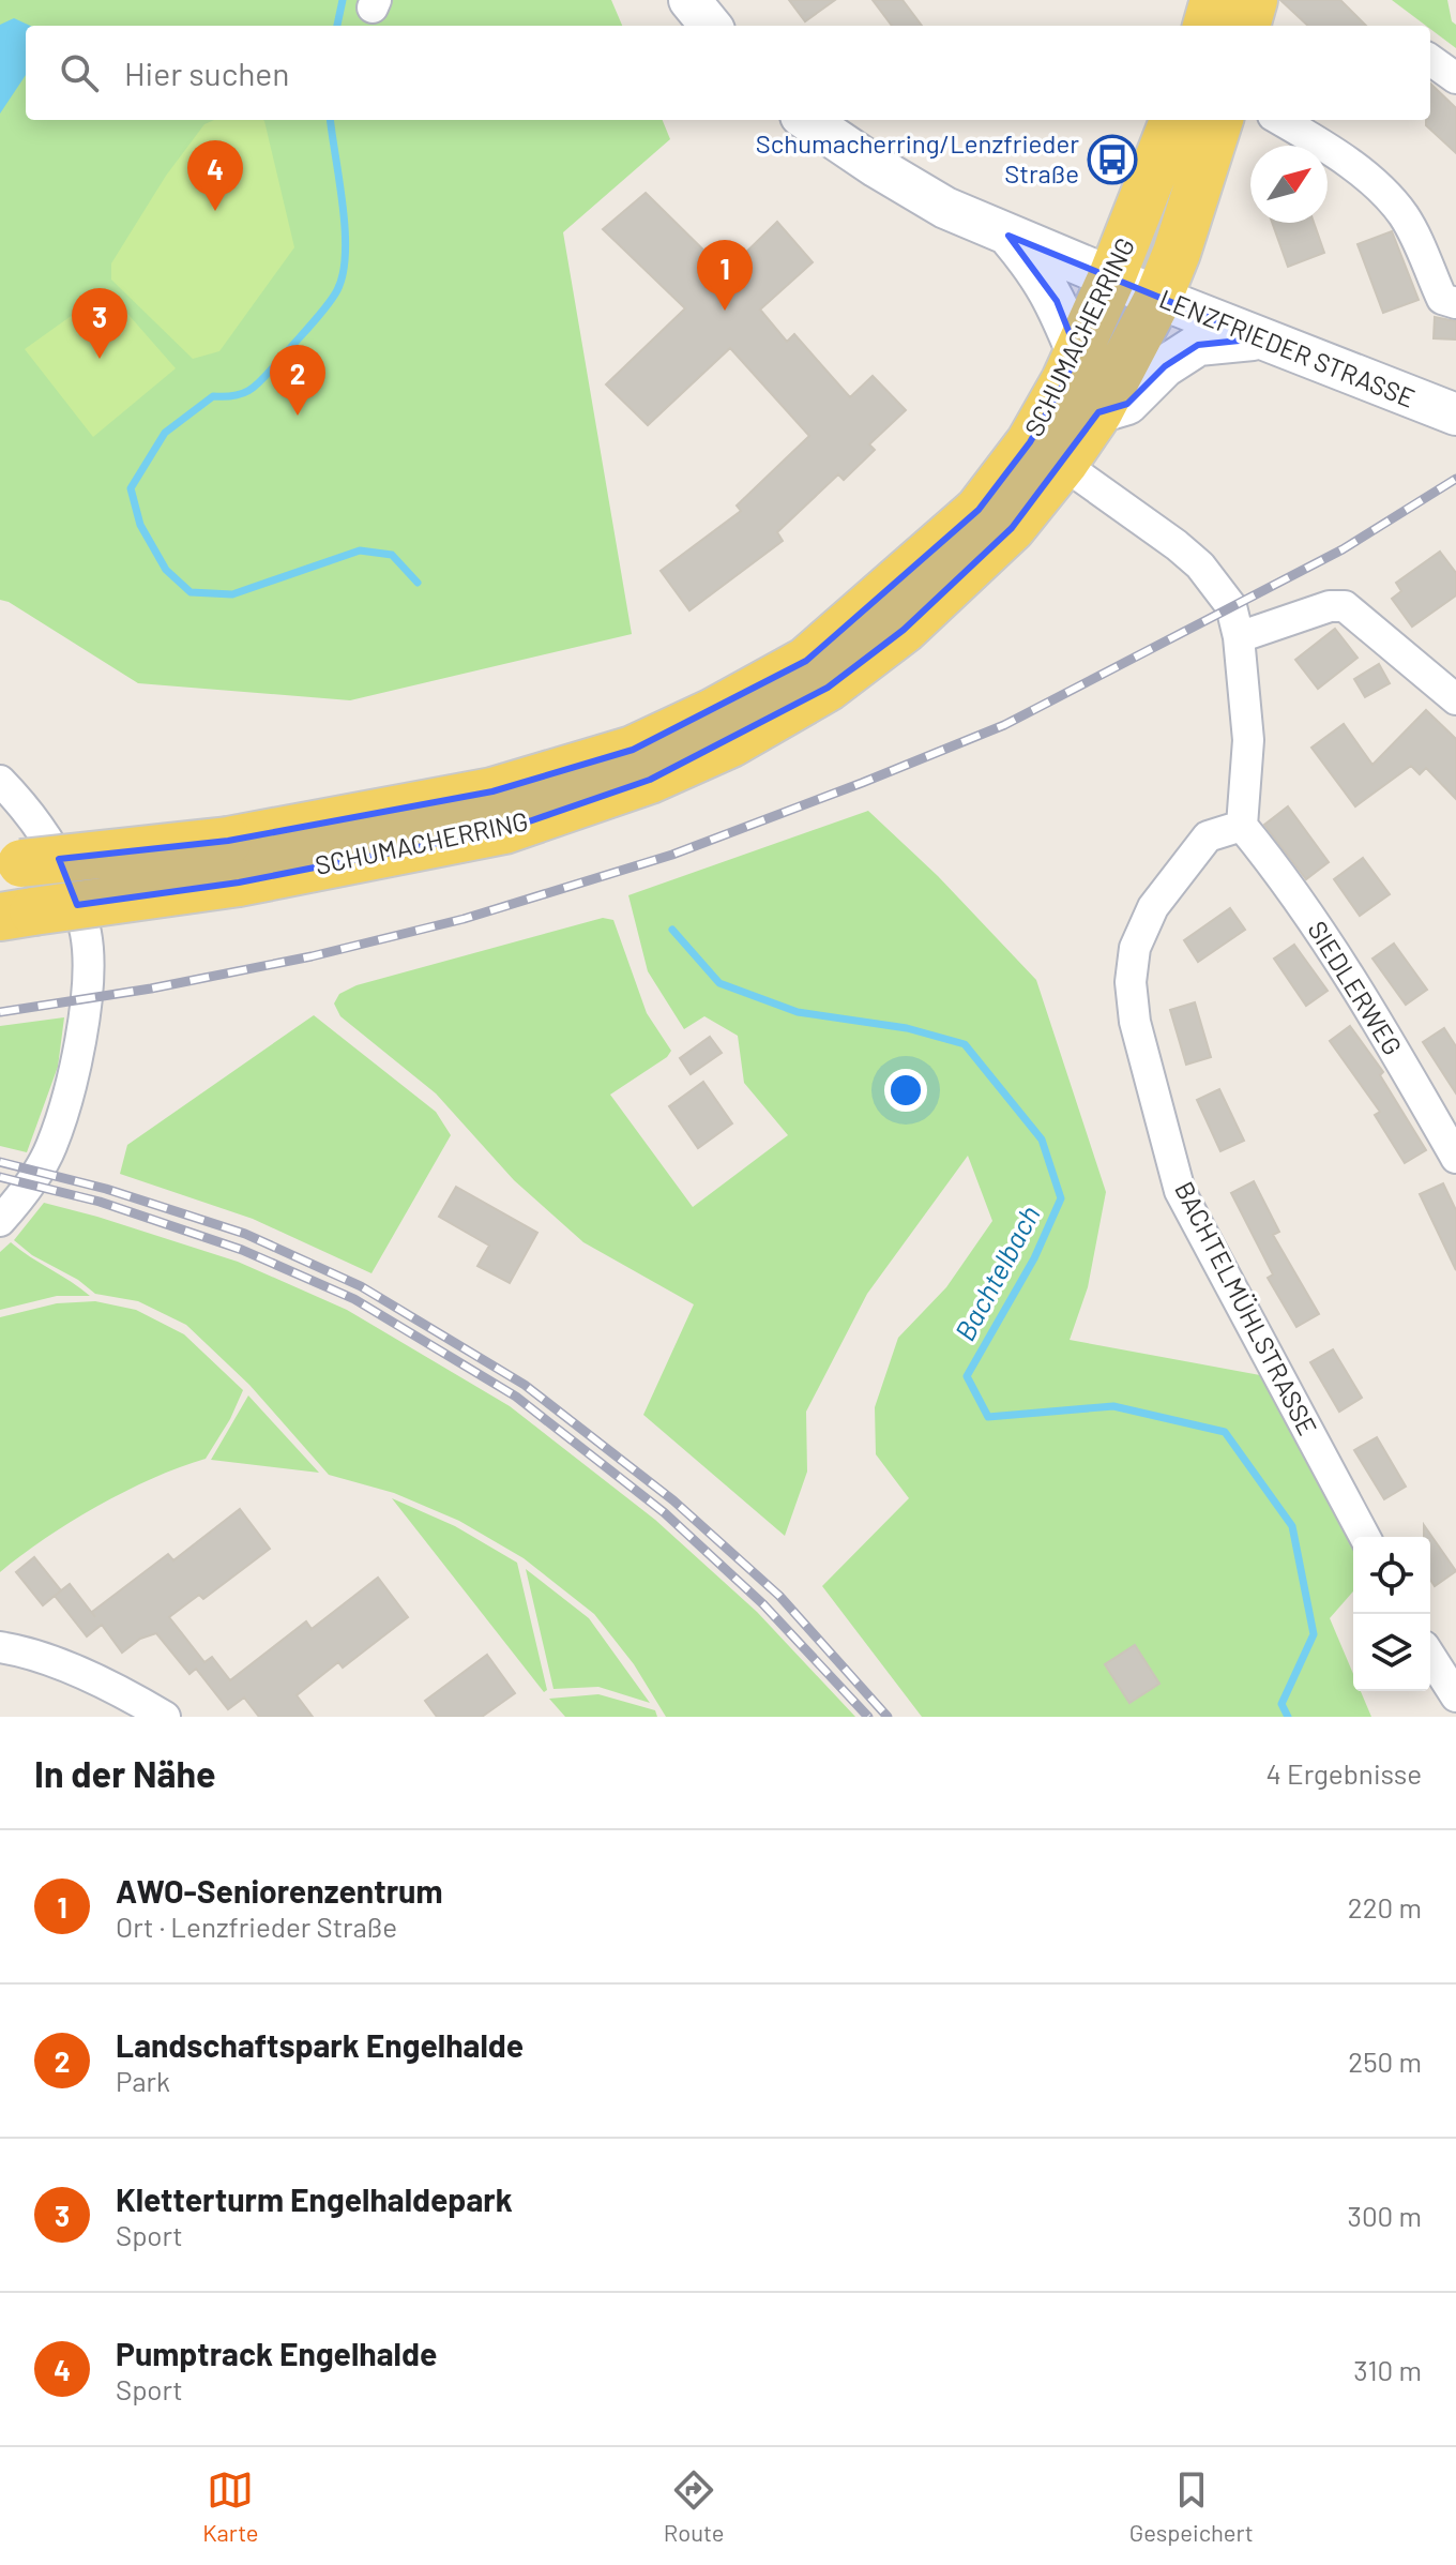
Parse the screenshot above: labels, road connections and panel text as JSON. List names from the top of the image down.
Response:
{
  "streets": {
    "main road": ["SCHUMACHERRING"],
    "street": ["LENZFRIEDER STRASSE", "SIEDLERWEG", "BACHTELMÜHLSTRASSE"]
  },
  "crossings": [
    ["SCHUMACHERRING", "LENZFRIEDER STRASSE"],
    ["SIEDLERWEG", "BACHTELMÜHLSTRASSE"]
  ],
  "water": ["Bachtelbach"],
  "places": {
    "bus stop": ["Schumacherring/Lenzfrieder Straße"]
  },
  "north": "top right",
  "page": {
    "search": "Hier suchen",
    "pins": [
      "4",
      "1",
      "3",
      "2"
    ],
    "heading": ["In der Nähe", "4 Ergebnisse"],
    "list": [
      {
        "mark": "1",
        "name": "AWO-Seniorenzentrum",
        "note": "Ort · Lenzfrieder Straße",
        "value": "220 m"
      },
      {
        "mark": "2",
        "name": "Landschaftspark Engelhalde",
        "note": "Park",
        "value": "250 m"
      },
      {
        "mark": "3",
        "name": "Kletterturm Engelhaldepark",
        "note": "Sport",
        "value": "300 m"
      },
      {
        "mark": "4",
        "name": "Pumptrack Engelhalde",
        "note": "Sport",
        "value": "310 m"
      }
    ],
    "nav": ["Karte", "Route", "Gespeichert"]
  }
}
